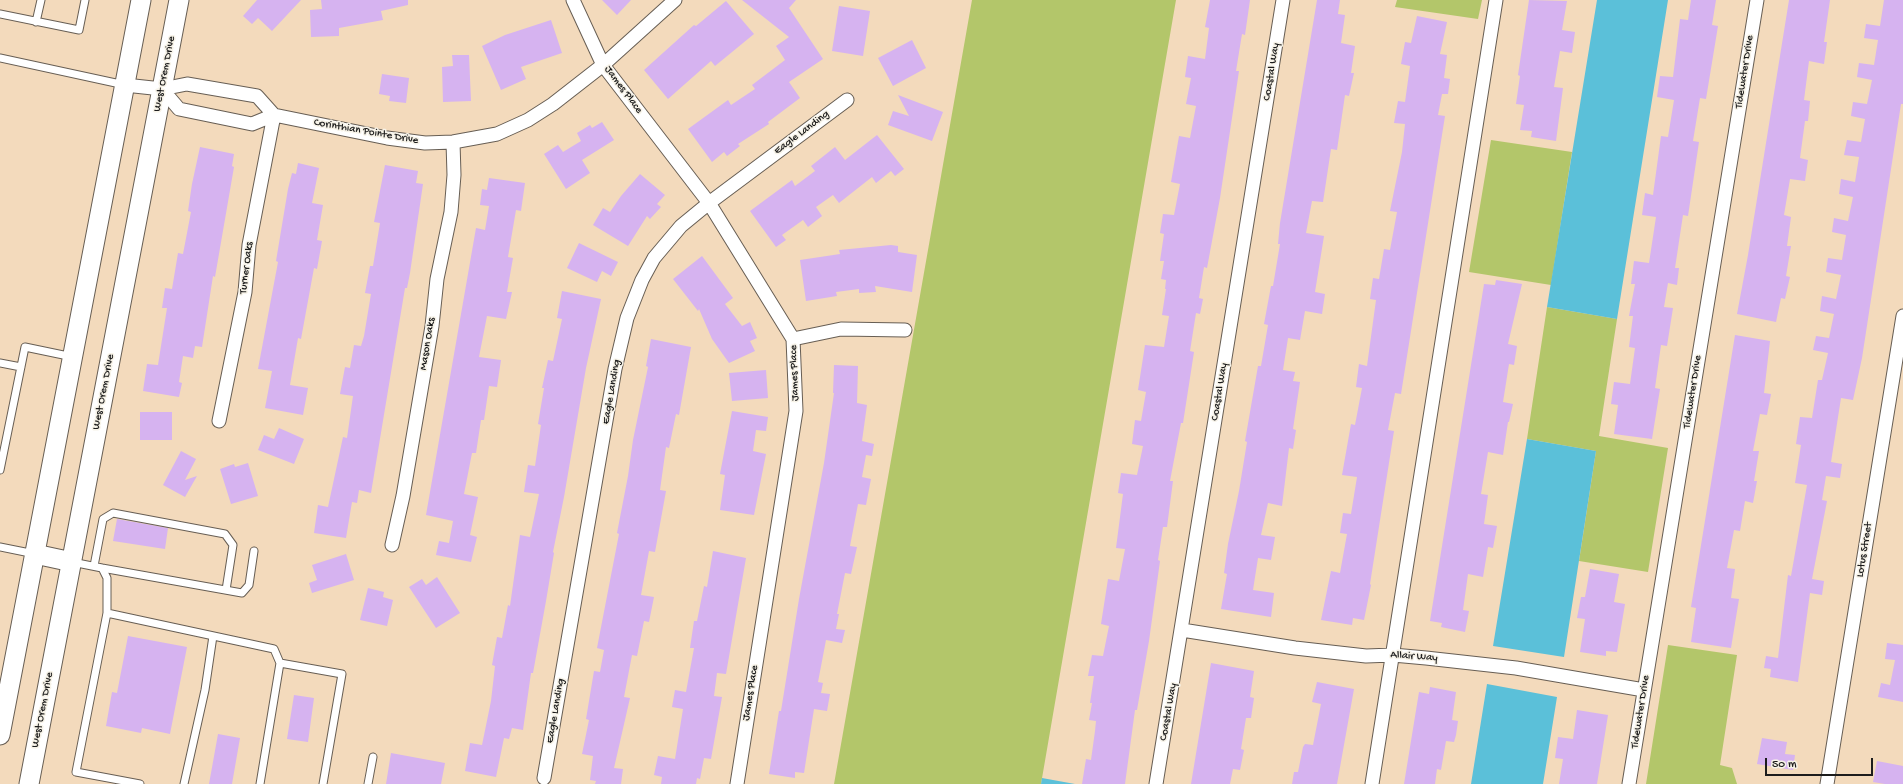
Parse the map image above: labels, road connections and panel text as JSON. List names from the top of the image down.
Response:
{
  "streets": {
    "main road": ["West Orem Drive"],
    "street": [
      "Coastal Way",
      "Tidewater Drive",
      "James Place",
      "Corinthian Pointe Drive",
      "Eagle Landing",
      "Turner Oaks",
      "Mason Oaks",
      "Lotus Street",
      "Allair Way"
    ]
  },
  "crossings": [
    ["Coastal Way", "Allair Way"],
    ["Tidewater Drive", "Allair Way"],
    ["James Place", "Corinthian Pointe Drive"],
    ["James Place", "Eagle Landing"],
    ["Corinthian Pointe Drive", "Turner Oaks"],
    ["Corinthian Pointe Drive", "Mason Oaks"]
  ],
  "scale_bar": "50 m"
}
